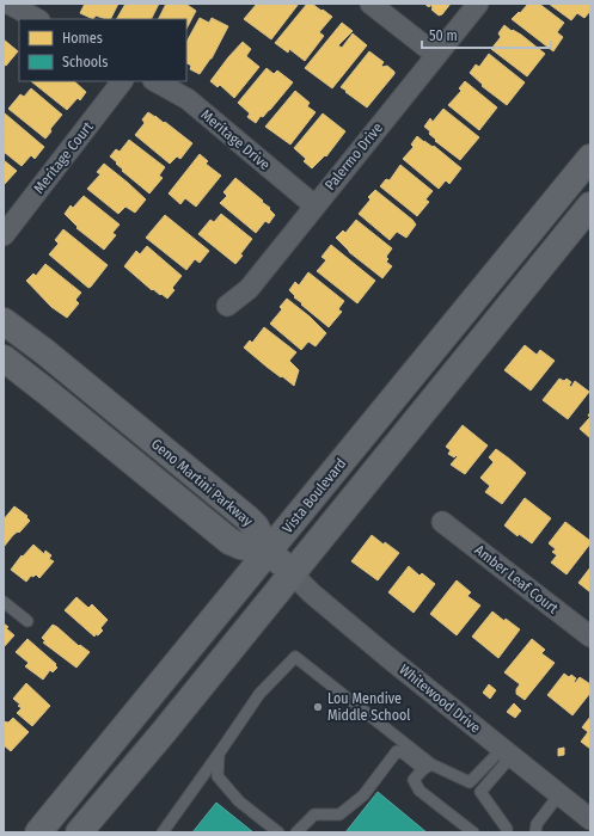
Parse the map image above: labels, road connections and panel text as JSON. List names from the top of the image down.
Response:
{
  "streets": {
    "main road": ["Geno Martini Parkway", "Vista Boulevard"],
    "street": [
      "Meritage Drive",
      "Palermo Drive",
      "Meritage Court",
      "Amber Leaf Court",
      "Whitewood Drive"
    ]
  },
  "crossings": [
    ["Meritage Drive", "Palermo Drive"],
    ["Geno Martini Parkway", "Vista Boulevard"]
  ],
  "places": ["Lou Mendive Middle School"],
  "legend": ["Homes", "Schools"],
  "scale_bar": "50 m"
}
